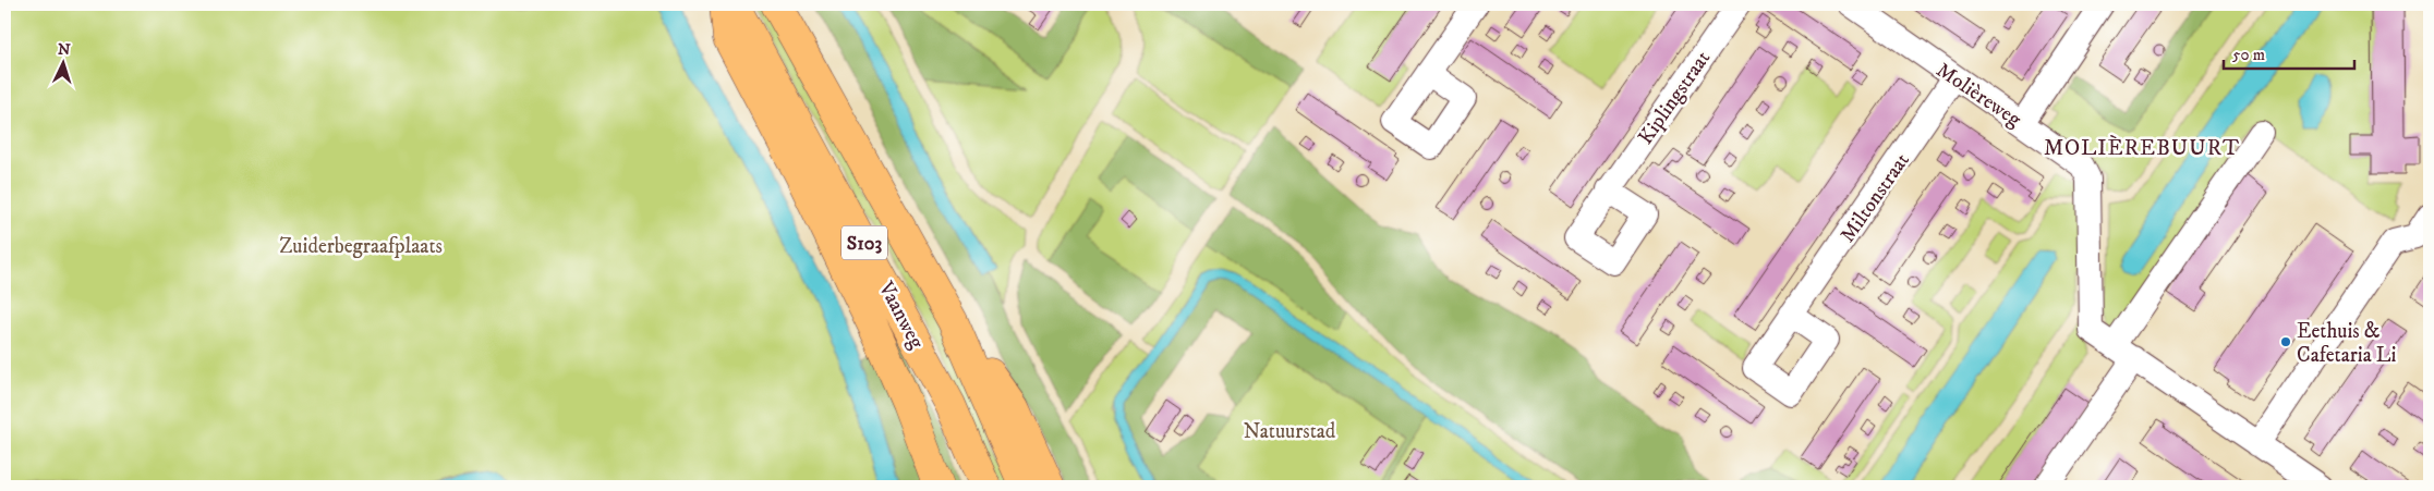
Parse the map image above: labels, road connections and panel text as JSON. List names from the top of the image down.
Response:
{
  "streets": {
    "highway": ["S103", "Vaanweg"],
    "street": ["Molièreweg", "Kiplingstraat", "Miltonstraat"]
  },
  "crossings": [
    ["Molièreweg", "Miltonstraat"],
    ["S103", "Vaanweg"]
  ],
  "districts": ["MOLIÈREBUURT"],
  "parks": ["Zuiderbegraafplaats", "Natuurstad"],
  "places": ["Eethuis & Cafetaria Li"],
  "scale_bar": "50 m",
  "north": "top"
}
